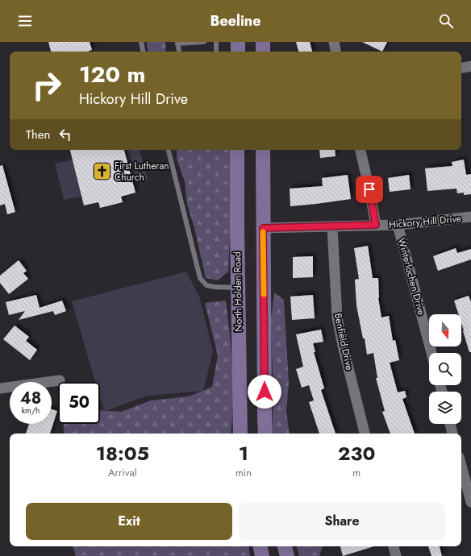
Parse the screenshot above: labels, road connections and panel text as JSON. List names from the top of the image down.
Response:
{
  "streets": {
    "main road": ["North Holden Road"],
    "street": ["Hickory Hill Drive", "Winterlochen Drive", "Benfield Drive"]
  },
  "crossings": [
    ["Hickory Hill Drive", "Winterlochen Drive"],
    ["Hickory Hill Drive", "Benfield Drive"]
  ],
  "places": {
    "church": ["First Lutheran Church"]
  },
  "north": "bottom",
  "page": {
    "header": "Beeline",
    "turn": ["120 m", "Hickory Hill Drive"],
    "then": "Then",
    "speed": "48 km/h",
    "limit": "50",
    "eta": [
      "18:05",
      "Arrival",
      "1",
      "min",
      "230",
      "m"
    ],
    "buttons": ["Exit", "Share"]
  }
}
